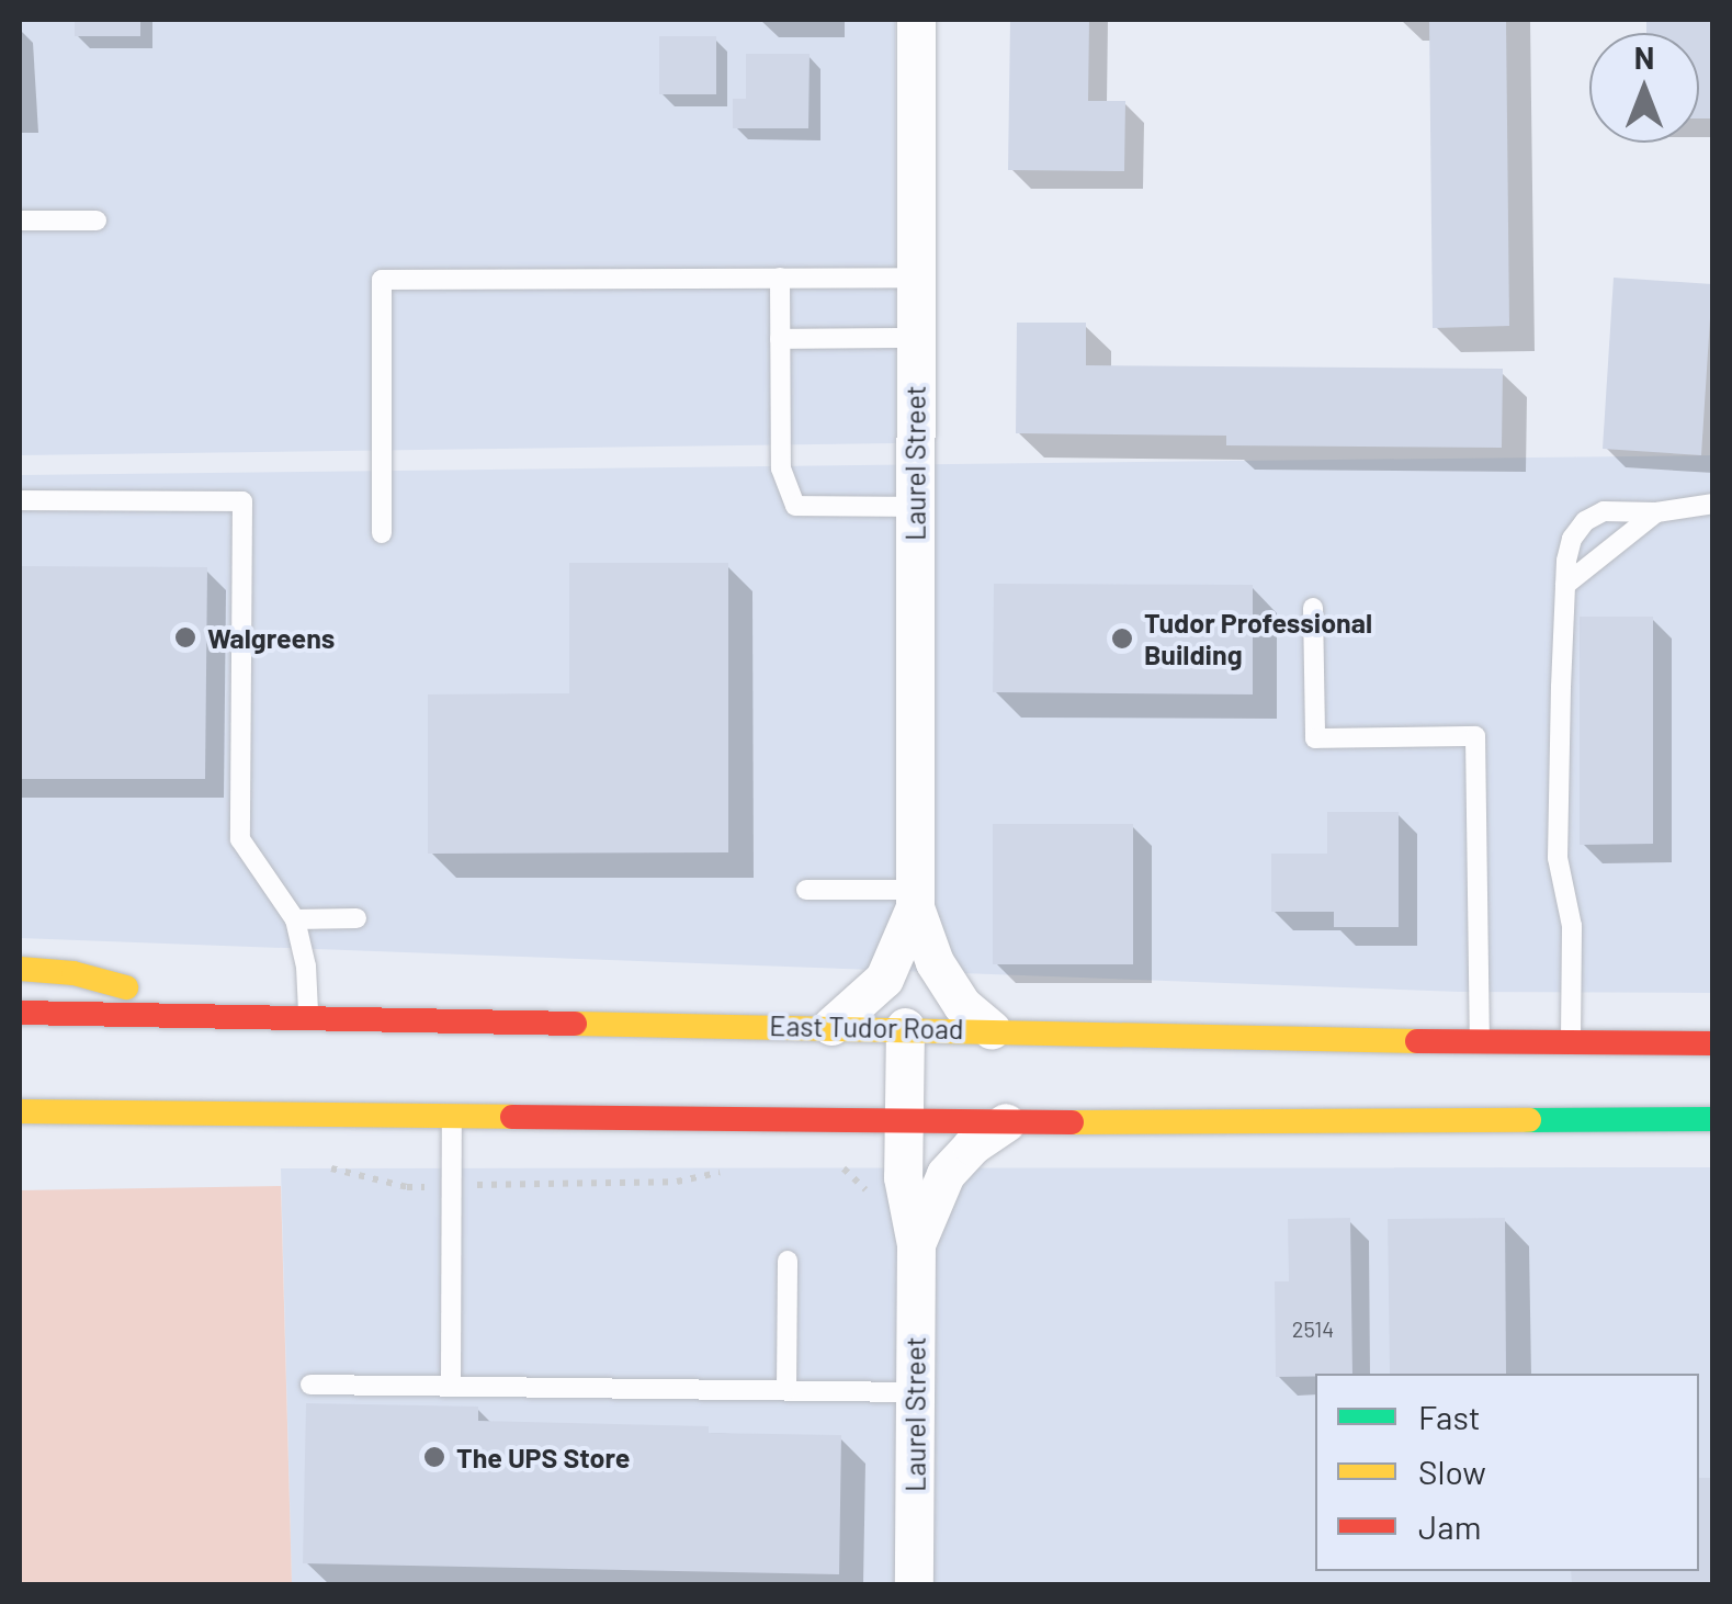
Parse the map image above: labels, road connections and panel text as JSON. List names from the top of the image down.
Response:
{
  "streets": {
    "main road": ["East Tudor Road"],
    "street": ["Laurel Street"]
  },
  "crossings": [
    ["Laurel Street", "East Tudor Road"]
  ],
  "places": ["Walgreens", "Tudor Professional Building", "The UPS Store"],
  "house_numbers": ["2514"],
  "legend": ["Fast", "Slow", "Jam"],
  "north": "top"
}
